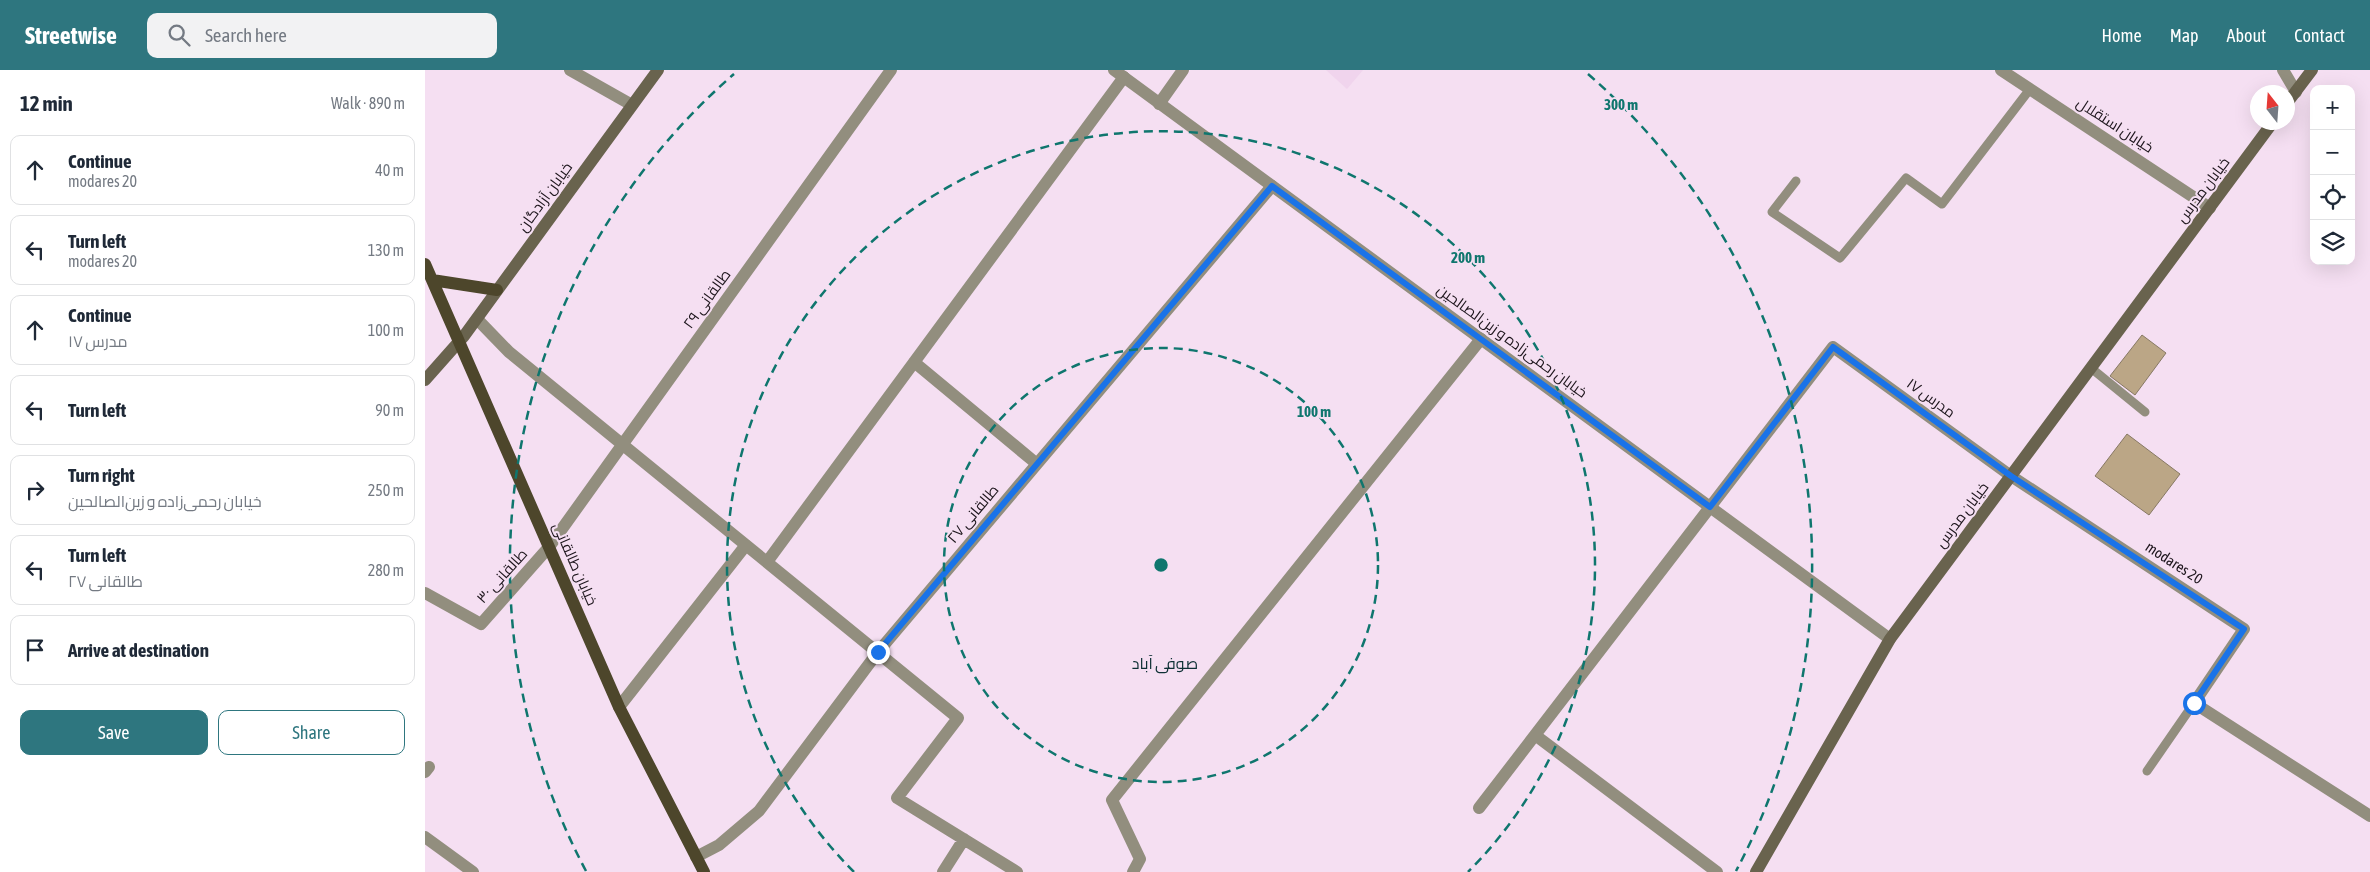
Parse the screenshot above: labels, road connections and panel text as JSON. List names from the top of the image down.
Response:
{
  "streets": {
    "main road": ["خیابان مدرس", "خیابان آزادگان", "خیابان طالقانی"],
    "street": [
      "خیابان استقلال",
      "طالقانی ۲۹",
      "خیابان رحمی‌زاده و زین‌الصالحین",
      "مدرس ۱۷",
      "طالقانی ۲۷",
      "modares 20",
      "طالقانی ۳۰"
    ]
  },
  "crossings": [
    ["خیابان استقلال", "خیابان مدرس"],
    ["خیابان مدرس", "خیابان رحمی‌زاده و زین‌الصالحین"],
    ["خیابان مدرس", "مدرس ۱۷"],
    ["خیابان مدرس", "modares 20"],
    ["خیابان آزادگان", "خیابان طالقانی"],
    ["طالقانی ۲۹", "خیابان طالقانی"],
    ["طالقانی ۲۹", "طالقانی ۳۰"],
    ["خیابان رحمی‌زاده و زین‌الصالحین", "مدرس ۱۷"],
    ["خیابان رحمی‌زاده و زین‌الصالحین", "طالقانی ۲۷"],
    ["مدرس ۱۷", "modares 20"],
    ["طالقانی ۲۷", "خیابان طالقانی"],
    ["خیابان طالقانی", "طالقانی ۳۰"]
  ],
  "districts": ["صوفی آباد"],
  "north": "top",
  "page": {
    "header": "Streetwise",
    "search": "Search here",
    "nav": [
      "Home",
      "Map",
      "About",
      "Contact"
    ],
    "heading": ["12 min", "Walk · 890 m"],
    "map_buttons": ["+", "−"],
    "list": [
      ["Continue", "modares 20", "40 m"],
      ["Turn left", "modares 20", "130 m"],
      ["Continue", "مدرس ۱۷", "100 m"],
      ["Turn left", "90 m"],
      ["Turn right", "خیابان رحمی‌زاده و زین‌الصالحین", "250 m"],
      ["Turn left", "طالقانی ۲۷", "280 m"],
      "Arrive at destination"
    ],
    "buttons": ["Save", "Share"]
  },
  "rings": ["300 m", "200 m", "100 m"]
}
